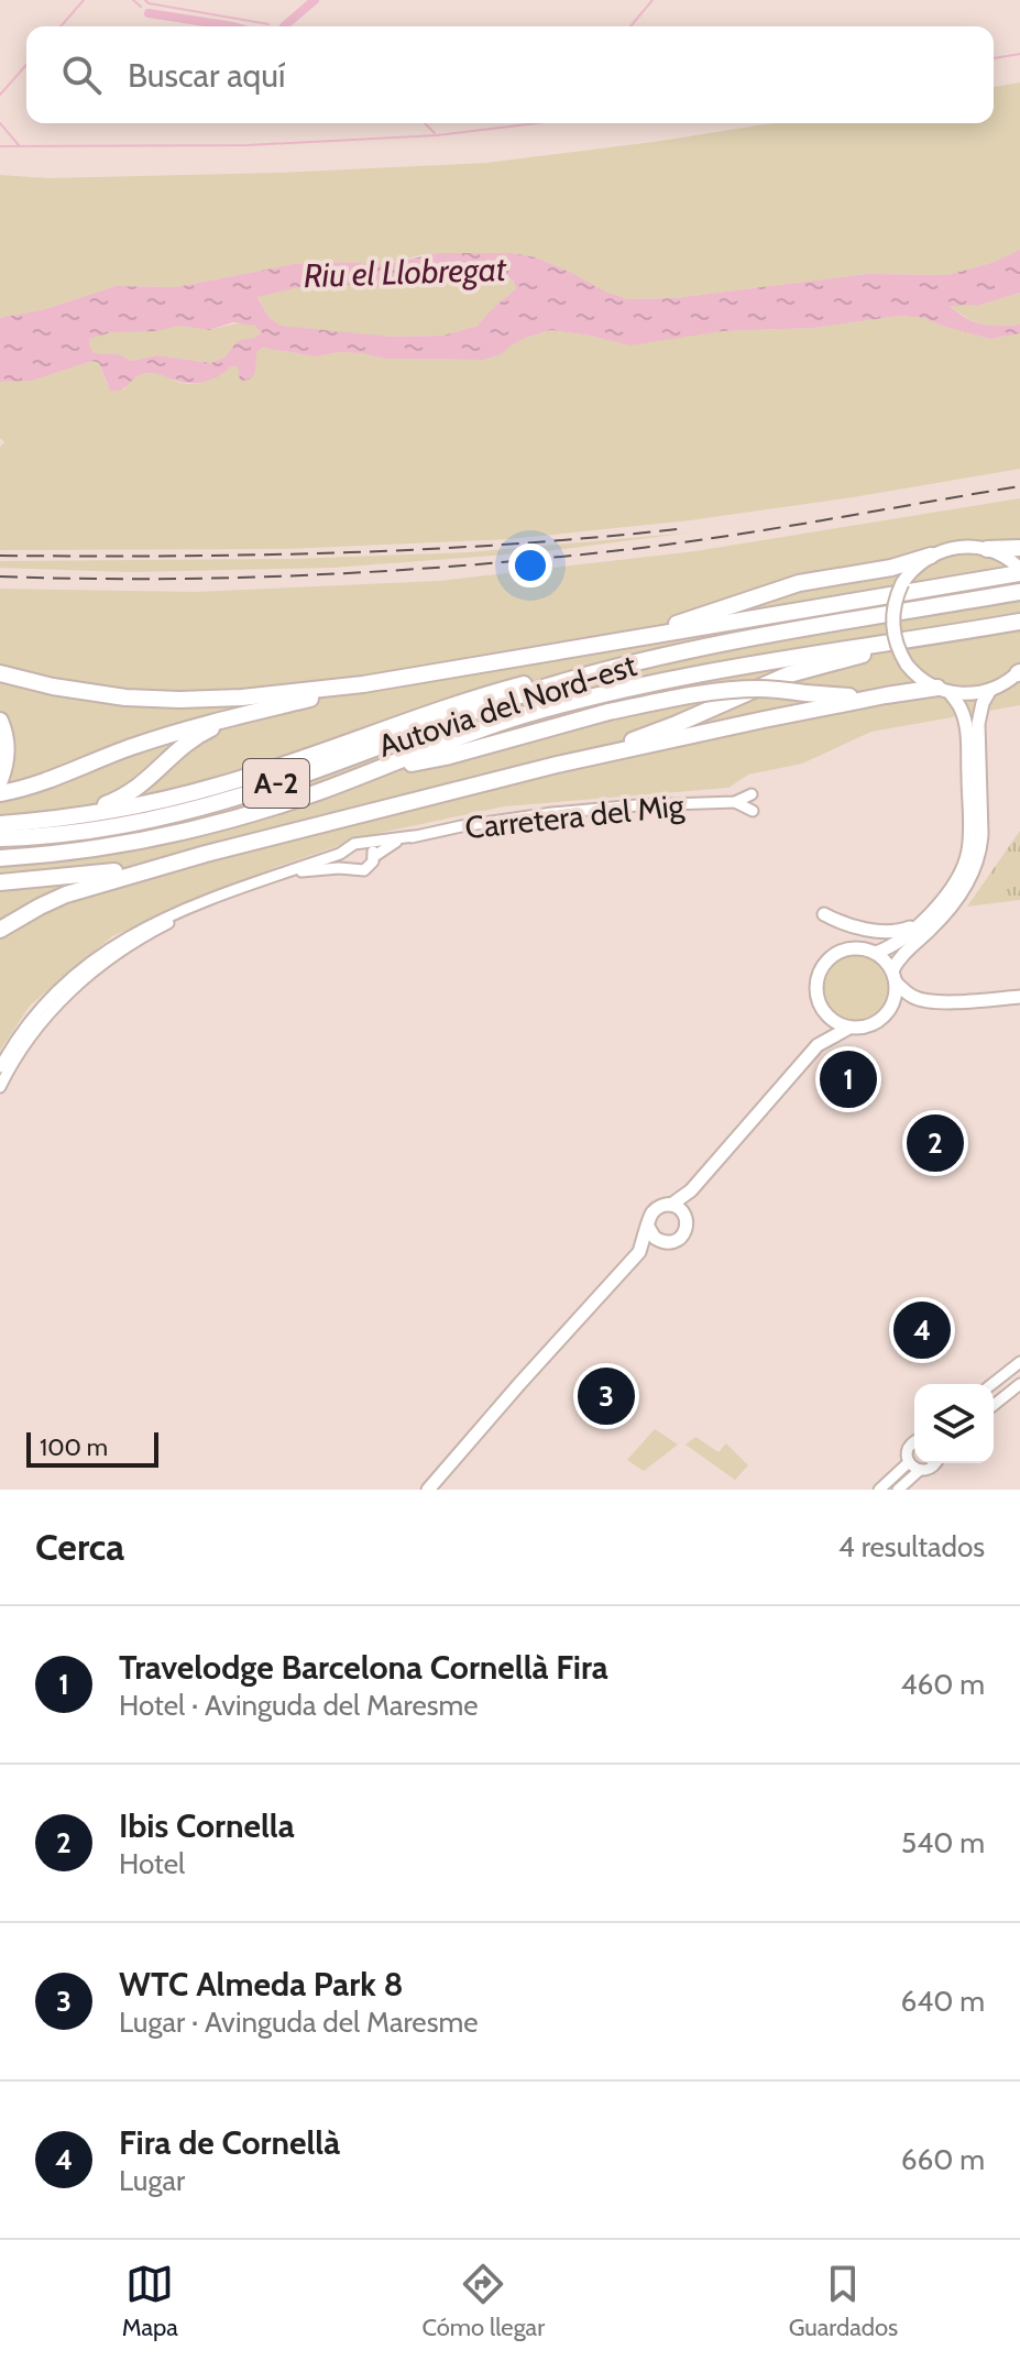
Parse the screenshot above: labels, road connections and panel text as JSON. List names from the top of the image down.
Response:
{
  "streets": {
    "highway": ["Autovia del Nord-est", "A-2"],
    "street": ["Carretera del Mig"]
  },
  "water": ["Riu el Llobregat"],
  "scale_bar": "100 m",
  "page": {
    "search": "Buscar aquí",
    "pins": [
      "1",
      "2",
      "4",
      "3"
    ],
    "scale": "100 m",
    "heading": ["Cerca", "4 resultados"],
    "list": [
      {
        "mark": "1",
        "name": "Travelodge Barcelona Cornellà Fira",
        "note": "Hotel · Avinguda del Maresme",
        "value": "460 m"
      },
      {
        "mark": "2",
        "name": "Ibis Cornella",
        "note": "Hotel",
        "value": "540 m"
      },
      {
        "mark": "3",
        "name": "WTC Almeda Park 8",
        "note": "Lugar · Avinguda del Maresme",
        "value": "640 m"
      },
      {
        "mark": "4",
        "name": "Fira de Cornellà",
        "note": "Lugar",
        "value": "660 m"
      }
    ],
    "nav": ["Mapa", "Cómo llegar", "Guardados"]
  }
}
